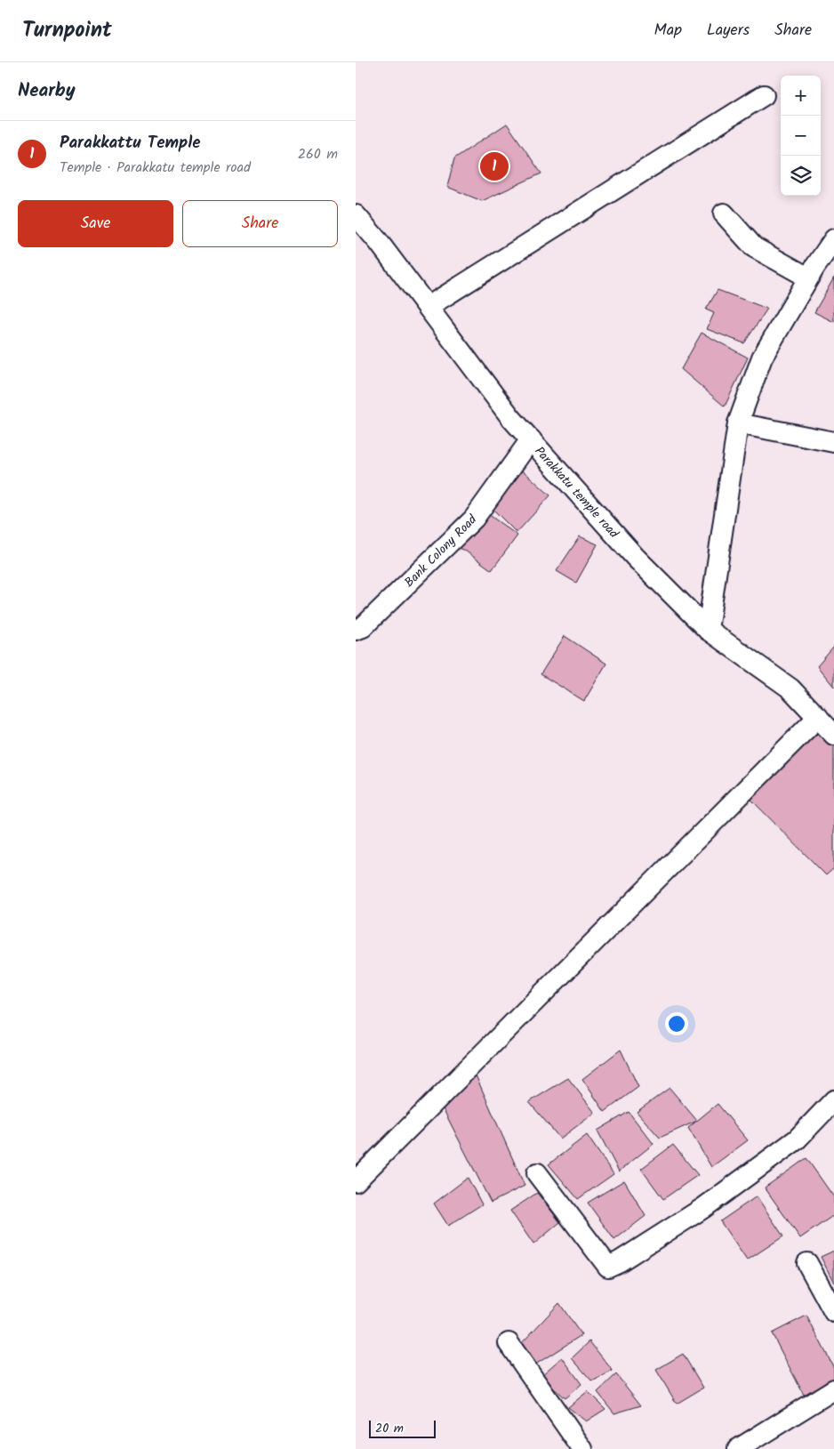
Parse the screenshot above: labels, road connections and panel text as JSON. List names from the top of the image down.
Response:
{
  "streets": {
    "street": ["Parakkatu temple road", "Bank Colony Road"]
  },
  "crossings": [
    ["Parakkatu temple road", "Bank Colony Road"]
  ],
  "scale_bar": "20 m",
  "page": {
    "header": "Turnpoint",
    "nav": ["Map", "Layers", "Share"],
    "heading": "Nearby",
    "map_buttons": ["+", "−"],
    "list": [
      {
        "mark": "1",
        "name": "Parakkattu Temple",
        "note": "Temple · Parakkatu temple road",
        "value": "260 m"
      }
    ],
    "pins": "1",
    "buttons": ["Save", "Share"],
    "scale": "20 m"
  }
}
